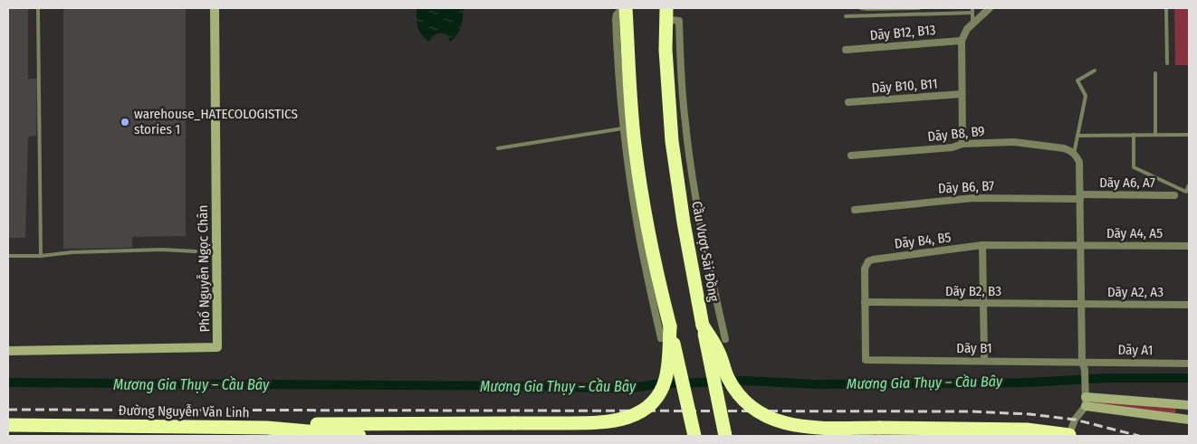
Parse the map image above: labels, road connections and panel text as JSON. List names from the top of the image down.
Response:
{
  "streets": {
    "highway": ["Cầu Vượt Sài Đồng", "Đường Nguyễn Văn Linh"],
    "street": [
      "Dãy B12, B13",
      "Dãy B10, B11",
      "Dãy B8, B9",
      "Dãy A6, A7",
      "Dãy B6, B7",
      "Dãy A4, A5",
      "Dãy B4, B5",
      "Phố Nguyễn Ngọc Chân",
      "Dãy B2, B3",
      "Dãy A2, A3",
      "Dãy B1",
      "Dãy A1"
    ]
  },
  "crossings": [
    ["Dãy A6, A7", "Dãy B6, B7"],
    ["Dãy A4, A5", "Dãy B4, B5"],
    ["Dãy B4, B5", "Dãy B2, B3"],
    ["Dãy B4, B5", "Dãy B1"],
    ["Dãy B2, B3", "Dãy A2, A3"],
    ["Dãy B1", "Dãy A1"]
  ],
  "water": ["Mương Gia Thụy – Cầu Bây"],
  "places": ["warehouse_HATECOLOGISTICS stories 1"]
}
